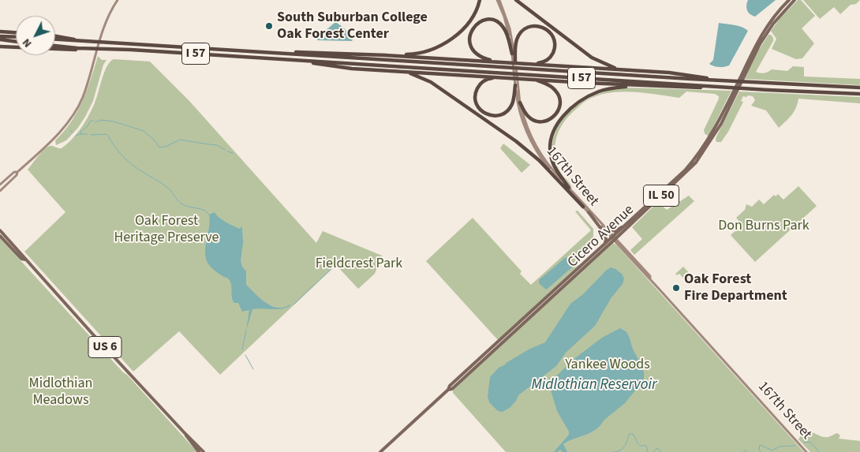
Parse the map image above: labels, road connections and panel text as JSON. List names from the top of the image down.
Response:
{
  "streets": {
    "highway": ["I 57"],
    "main road": [
      "167th Street",
      "IL 50",
      "Cicero Avenue",
      "US 6"
    ]
  },
  "crossings": [
    ["167th Street", "Cicero Avenue"]
  ],
  "water": ["Midlothian Reservoir"],
  "parks": [
    "Oak Forest Heritage Preserve",
    "Don Burns Park",
    "Fieldcrest Park",
    "Yankee Woods",
    "Midlothian Meadows"
  ],
  "places": ["South Suburban College Oak Forest Center", "Oak Forest Fire Department"],
  "north": "bottom left"
}
